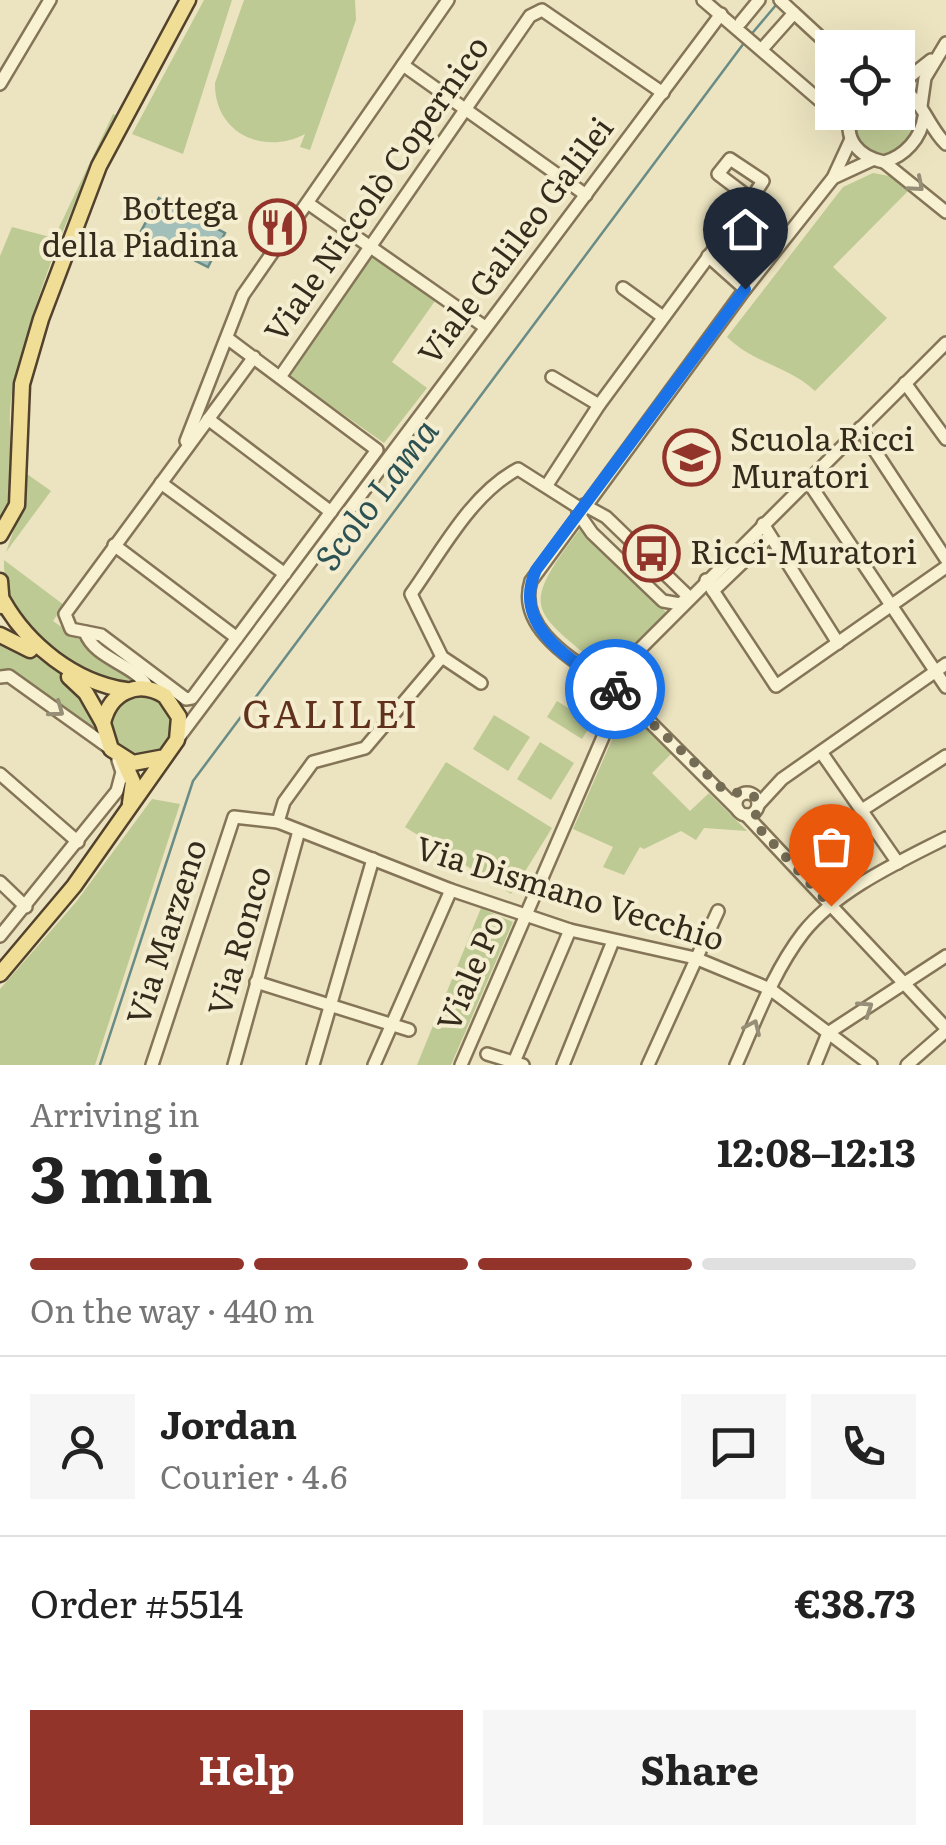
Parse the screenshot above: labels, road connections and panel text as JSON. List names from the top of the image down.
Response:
{
  "streets": {
    "street": [
      "Viale Niccolò Copernico",
      "Viale Galileo Galilei",
      "Via Dismano Vecchio",
      "Via Marzeno",
      "Via Ronco",
      "Viale Po"
    ]
  },
  "crossings": [
    ["Viale Niccolò Copernico", "Viale Galileo Galilei"],
    ["Via Dismano Vecchio", "Via Marzeno"],
    ["Via Dismano Vecchio", "Via Ronco"],
    ["Via Dismano Vecchio", "Viale Po"]
  ],
  "districts": ["GALILEI"],
  "water": ["Scolo Lama"],
  "places": {
    "restaurant": ["Bottega della Piadina"],
    "school or university": ["Scuola Ricci Muratori"],
    "bus stop": ["Ricci-Muratori"]
  },
  "page": {
    "heading": ["3 min", "Arriving in", "12:08–12:13"],
    "panel": [
      "Jordan",
      "Courier · 4.6",
      "Order #5514",
      "€38.73"
    ],
    "bar": "On the way · 440 m",
    "buttons": ["Help", "Share"]
  }
}
